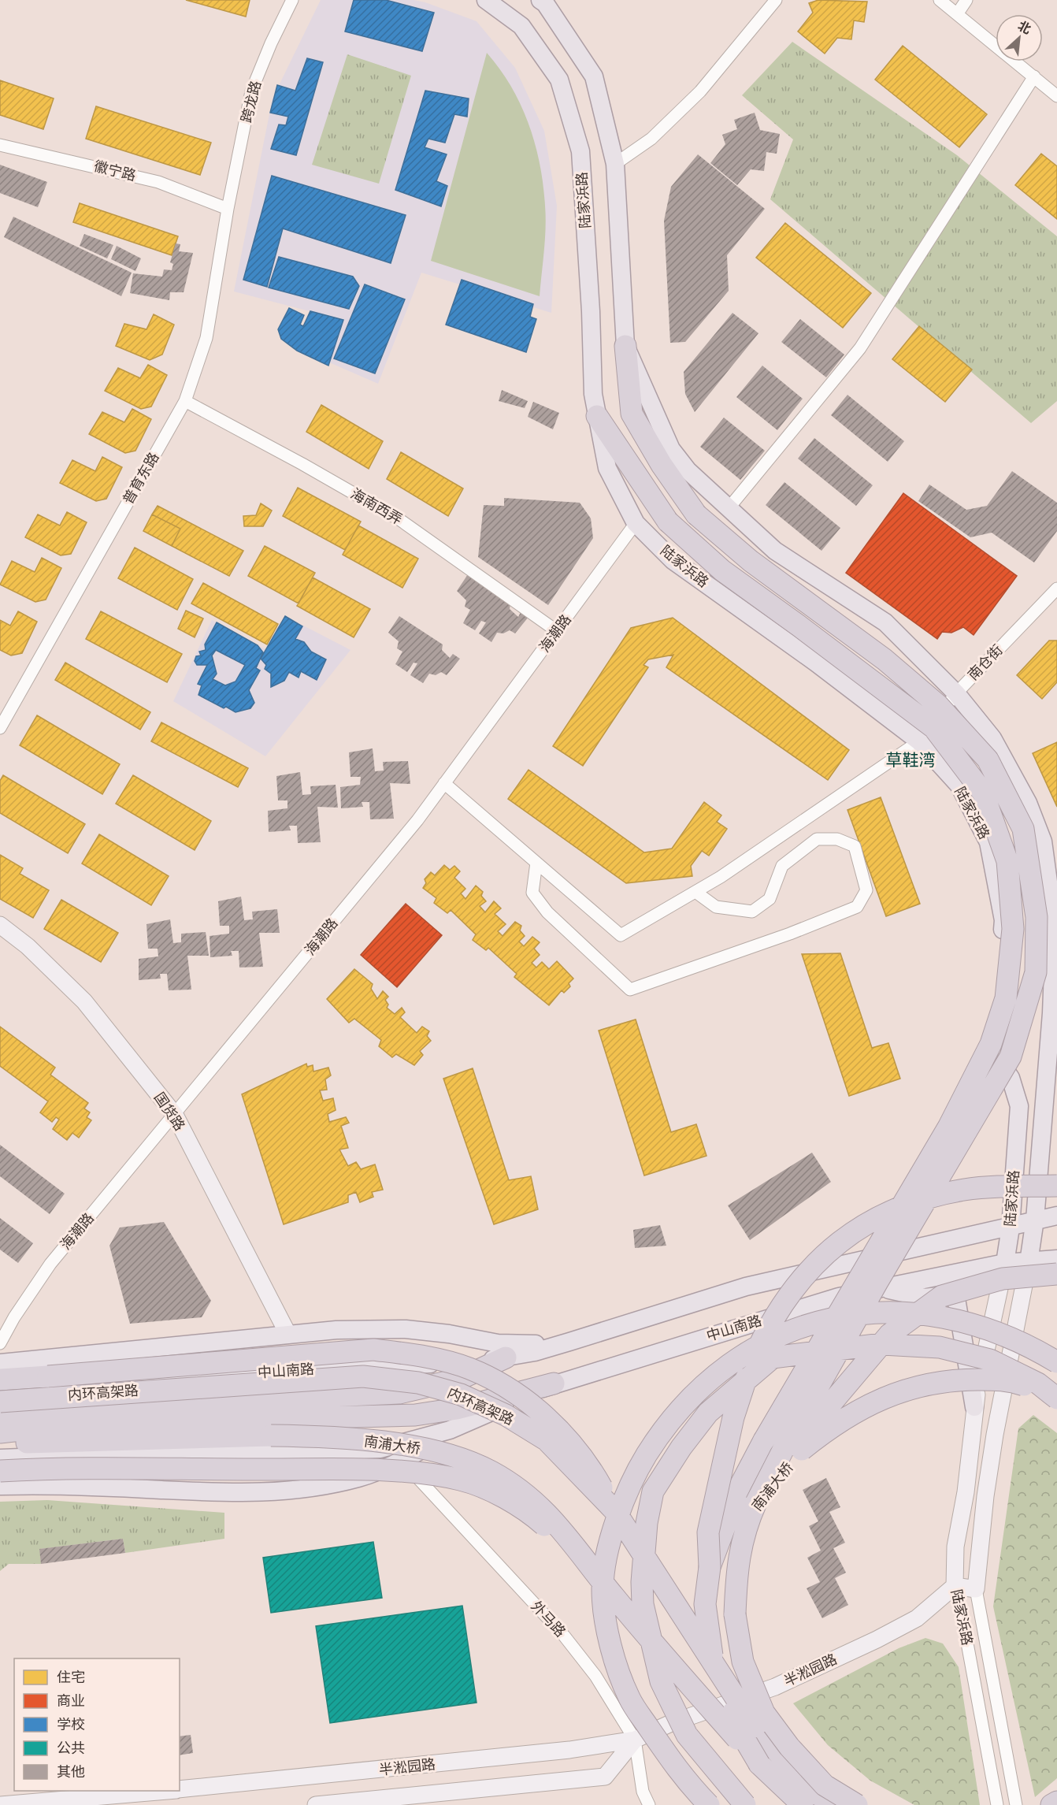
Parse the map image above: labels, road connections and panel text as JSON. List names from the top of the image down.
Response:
{
  "streets": {
    "highway": ["内环高架路", "南浦大桥"],
    "main road": [
      "陆家浜路",
      "国货路",
      "中山南路",
      "半淞园路"
    ],
    "street": [
      "跨龙路",
      "徽宁路",
      "普育东路",
      "海南西弄",
      "海潮路",
      "南仓街",
      "外马路"
    ]
  },
  "crossings": [
    ["跨龙路", "徽宁路"],
    ["跨龙路", "普育东路"],
    ["徽宁路", "普育东路"],
    ["陆家浜路", "海潮路"],
    ["陆家浜路", "南仓街"],
    ["陆家浜路", "中山南路"],
    ["陆家浜路", "半淞园路"],
    ["普育东路", "海南西弄"],
    ["海南西弄", "海潮路"],
    ["海潮路", "国货路"],
    ["国货路", "中山南路"],
    ["中山南路", "外马路"],
    ["外马路", "半淞园路"]
  ],
  "districts": ["草鞋湾"],
  "legend": [
    "住宅",
    "商业",
    "学校",
    "公共",
    "其他"
  ],
  "north": "top right"
}
